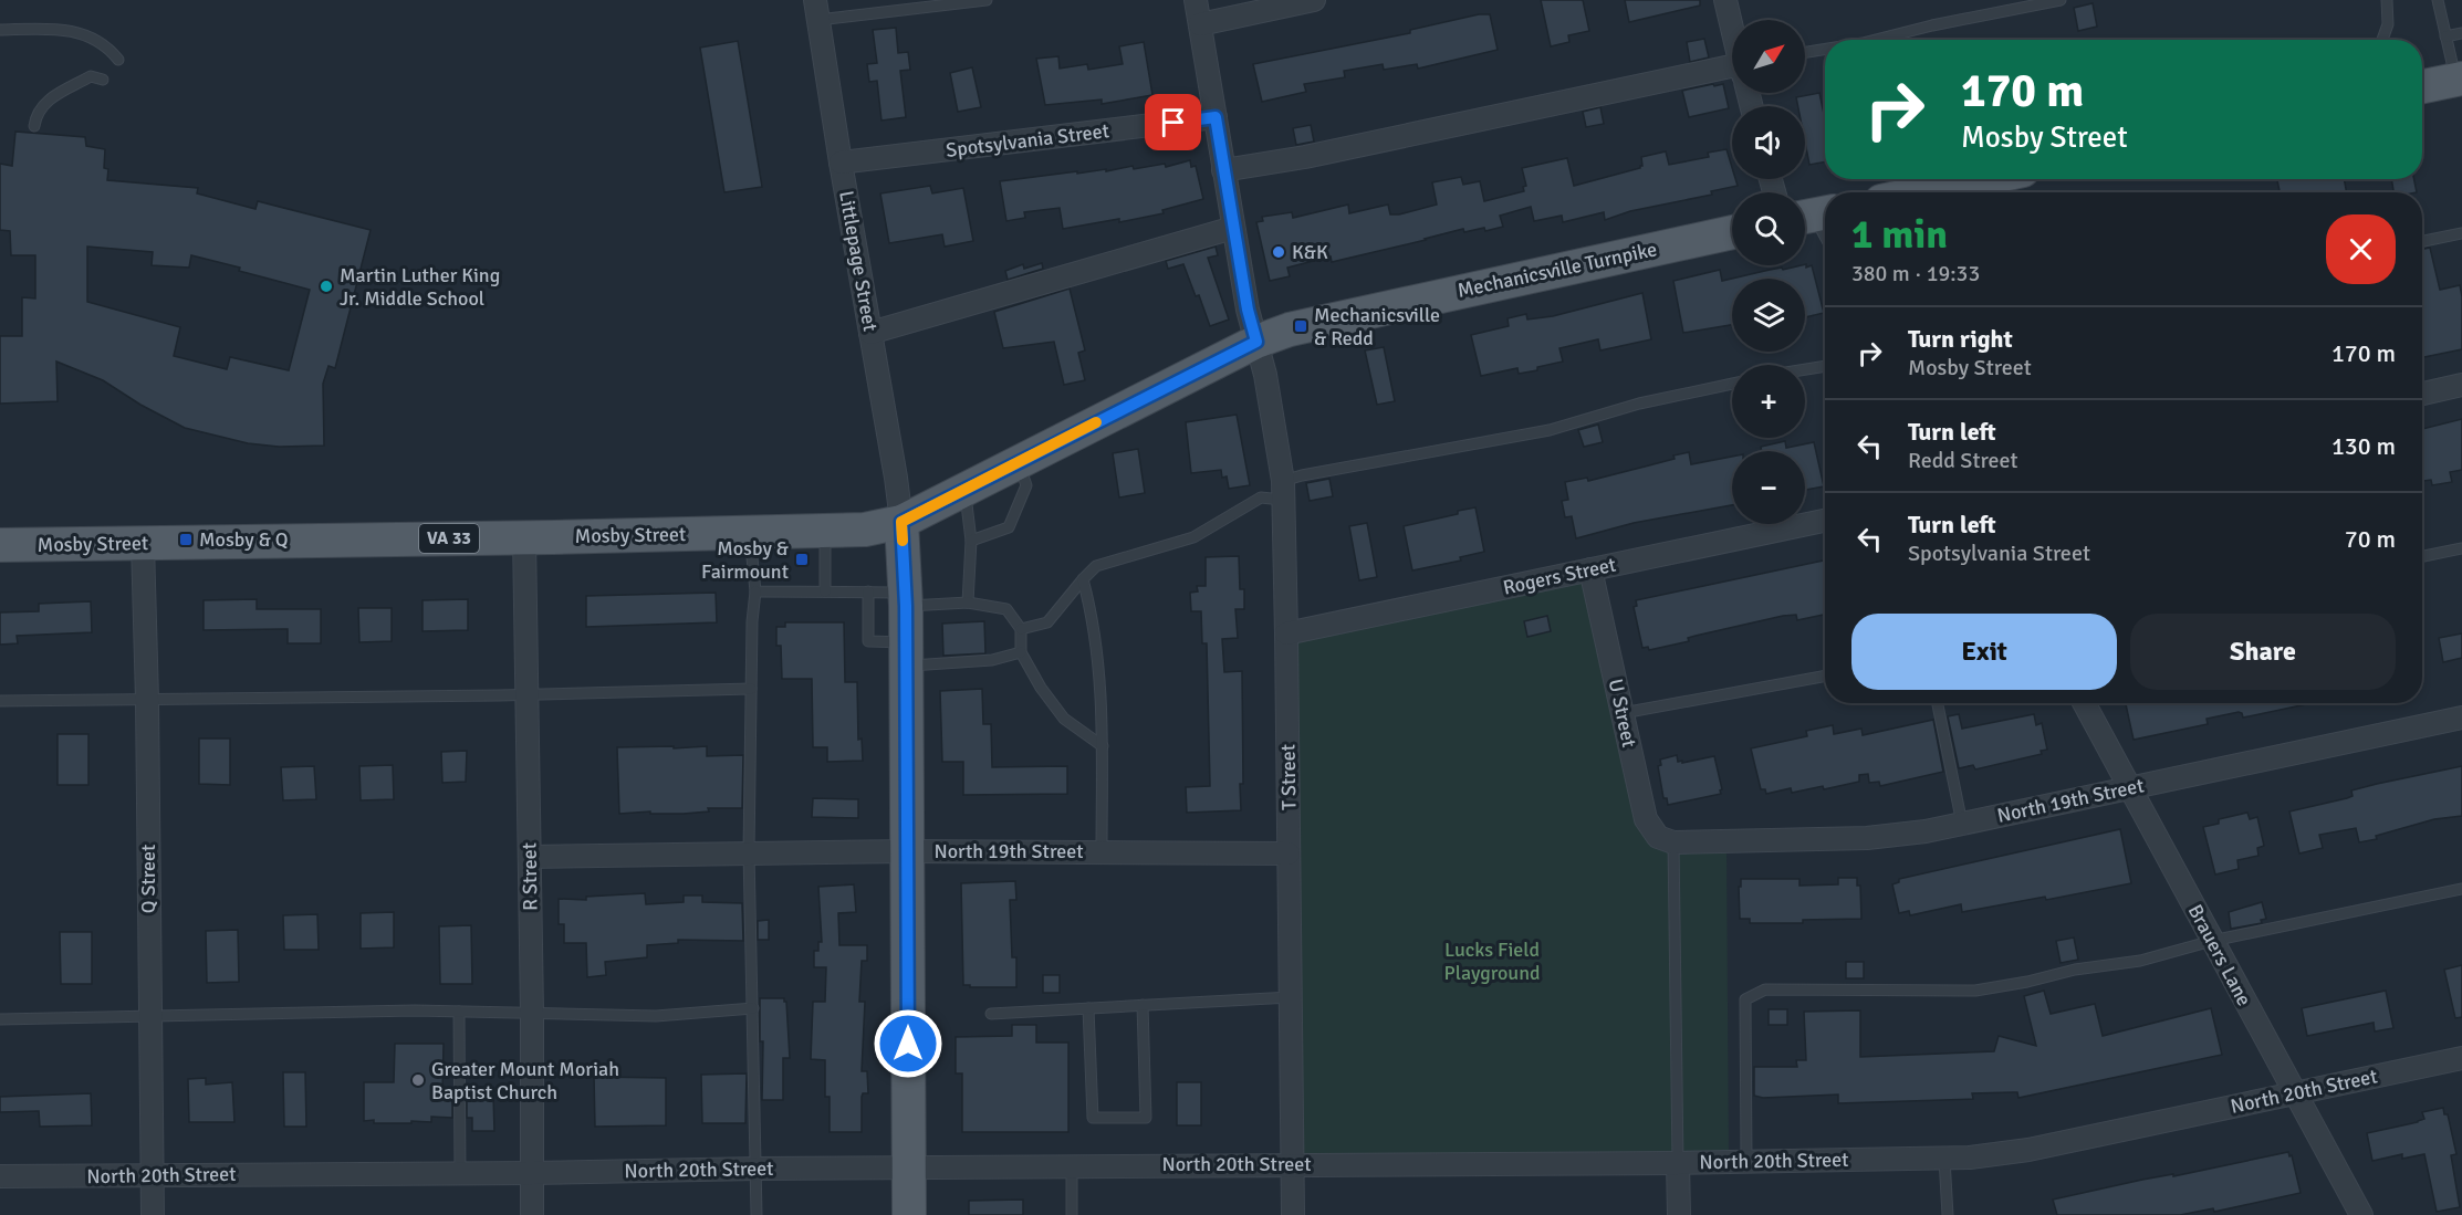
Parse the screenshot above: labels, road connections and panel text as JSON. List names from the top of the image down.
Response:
{
  "streets": {
    "main road": ["Mechanicsville Turnpike", "Mosby Street", "VA 33"],
    "street": [
      "Spotsylvania Street",
      "Littlepage Street",
      "Rogers Street",
      "U Street",
      "T Street",
      "North 19th Street",
      "R Street",
      "Q Street",
      "Brauers Lane",
      "North 20th Street"
    ]
  },
  "crossings": [
    ["Spotsylvania Street", "Littlepage Street"],
    ["Spotsylvania Street", "T Street"],
    ["Littlepage Street", "Mosby Street"],
    ["Mechanicsville Turnpike", "Mosby Street"],
    ["Mechanicsville Turnpike", "T Street"],
    ["Mosby Street", "T Street"],
    ["Mosby Street", "R Street"],
    ["Mosby Street", "Q Street"],
    ["Rogers Street", "U Street"],
    ["Rogers Street", "T Street"],
    ["U Street", "North 19th Street"],
    ["T Street", "North 19th Street"],
    ["T Street", "North 20th Street"],
    ["North 19th Street", "R Street"],
    ["North 19th Street", "Brauers Lane"],
    ["R Street", "North 20th Street"],
    ["Q Street", "North 20th Street"],
    ["Brauers Lane", "North 20th Street"]
  ],
  "parks": ["Lucks Field Playground"],
  "places": {
    "other": ["K&K", "Martin Luther King Jr. Middle School", "Greater Mount Moriah Baptist Church"],
    "transit": ["Mechanicsville & Redd", "Mosby & Q", "Mosby & Fairmount"]
  },
  "north": "top right",
  "page": {
    "map_buttons": ["+", "−"],
    "turn": ["170 m", "Mosby Street"],
    "heading": ["1 min", "380 m · 19:33"],
    "list": [
      {
        "name": "Turn right",
        "note": "Mosby Street",
        "value": "170 m"
      },
      {
        "name": "Turn left",
        "note": "Redd Street",
        "value": "130 m"
      },
      {
        "name": "Turn left",
        "note": "Spotsylvania Street",
        "value": "70 m"
      }
    ],
    "buttons": ["Exit", "Share"]
  }
}
